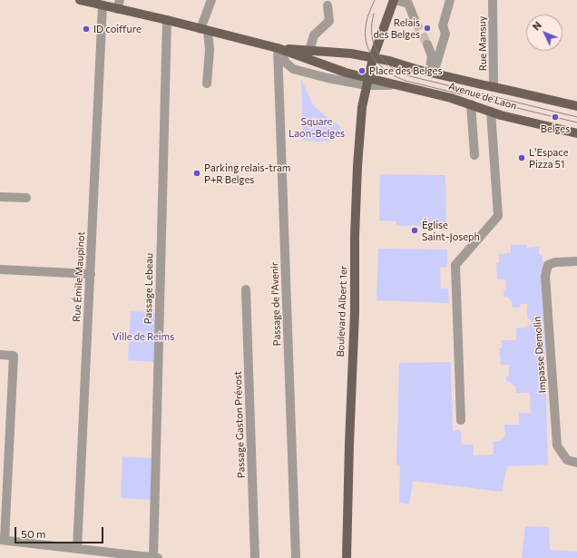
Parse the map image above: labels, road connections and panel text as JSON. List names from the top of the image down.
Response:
{
  "streets": {
    "main road": ["Avenue de Laon", "Boulevard Albert 1er"],
    "street": [
      "Rue Mansuy",
      "Rue Émile Maupinot",
      "Passage Lebeau",
      "Passage de l'Avenir",
      "Impasse Demolin",
      "Passage Gaston Prévost"
    ]
  },
  "crossings": [
    ["Rue Mansuy", "Avenue de Laon"],
    ["Avenue de Laon", "Rue Émile Maupinot"],
    ["Avenue de Laon", "Passage Lebeau"],
    ["Avenue de Laon", "Passage de l'Avenir"],
    ["Avenue de Laon", "Boulevard Albert 1er"]
  ],
  "parks": ["Square Laon-Belges", "Ville de Reims"],
  "places": [
    "Relais des Belges",
    "ID coiffure",
    "Place des Belges",
    "Belges",
    "L'Espace Pizza 51",
    "Parking relais-tram P+R Belges",
    "Église Saint-Joseph"
  ],
  "scale_bar": "50 m",
  "north": "top left"
}
